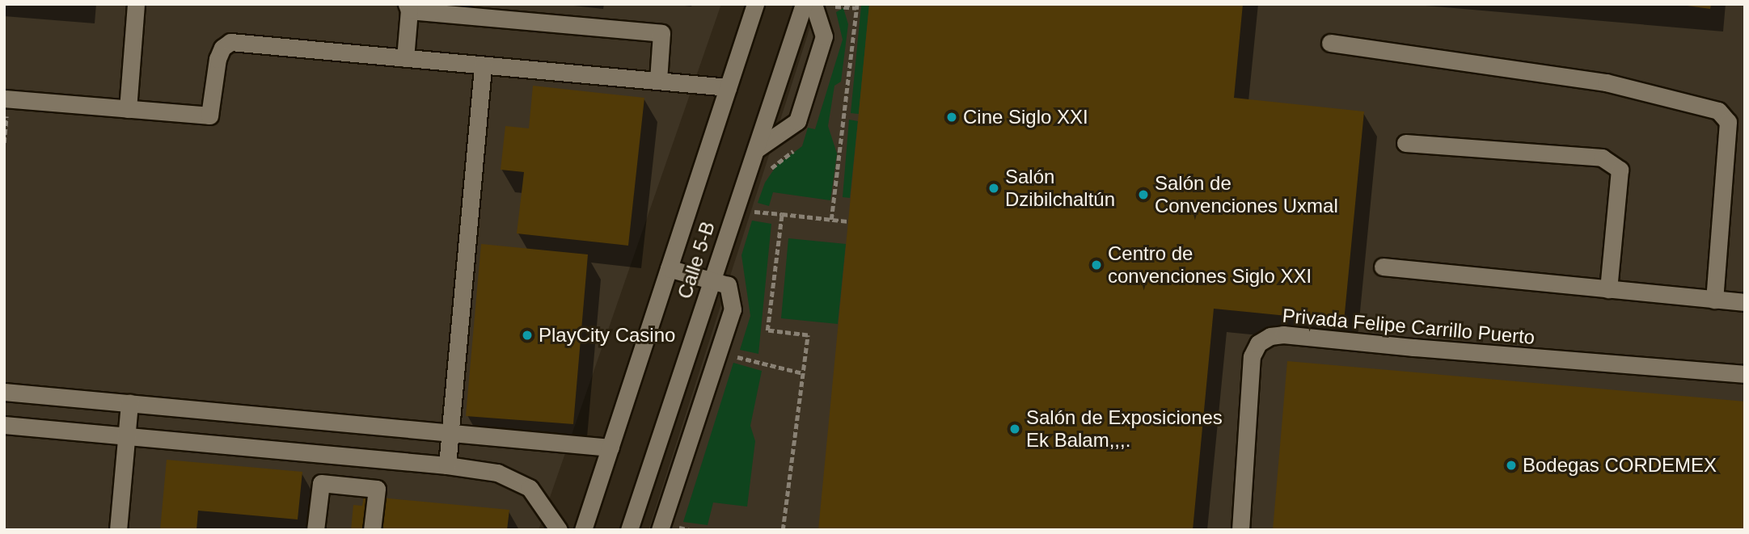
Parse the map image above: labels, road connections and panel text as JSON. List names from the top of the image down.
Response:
{
  "streets": {
    "street": ["Calle 5-B", "Privada Felipe Carrillo Puerto"]
  },
  "places": [
    "Cine Siglo XXI",
    "Salón Dzibilchaltún",
    "Salón de Convenciones Uxmal",
    "Centro de convenciones Siglo XXI",
    "PlayCity Casino",
    "Salón de Exposiciones Ek Balam,,,.",
    "Bodegas CORDEMEX"
  ]
}
